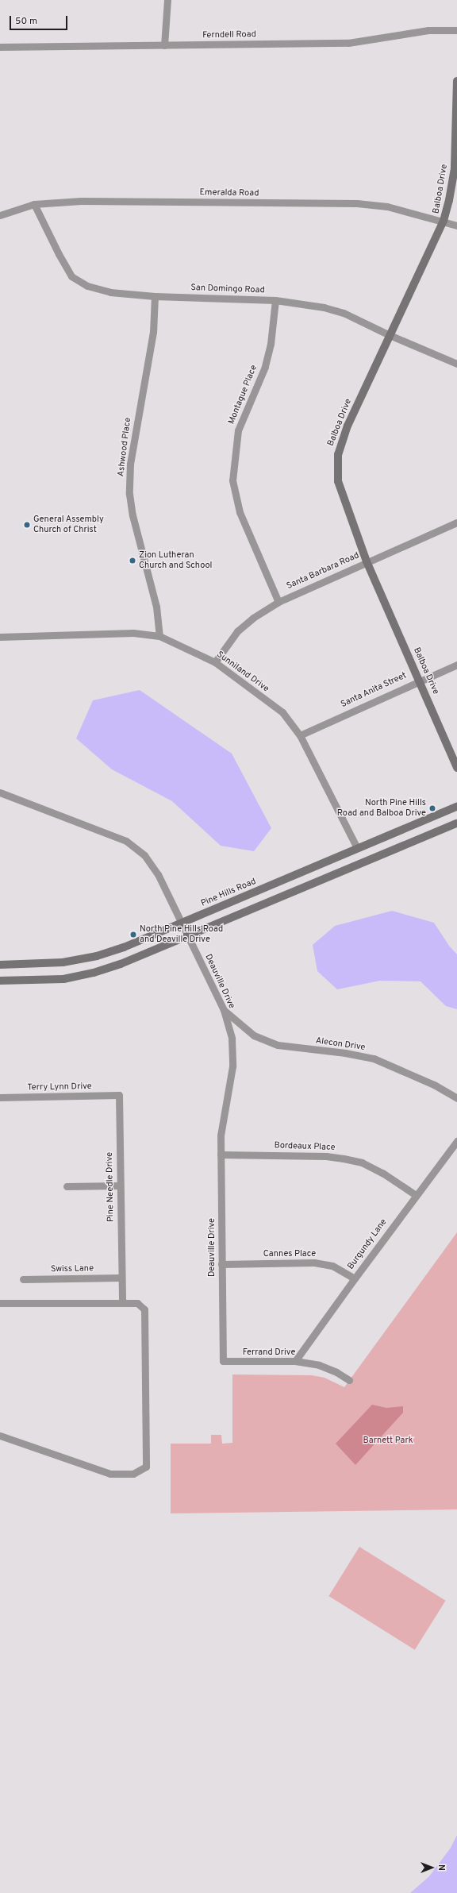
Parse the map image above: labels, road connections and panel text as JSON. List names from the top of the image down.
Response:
{
  "streets": {
    "main road": ["Balboa Drive", "Pine Hills Road"],
    "street": [
      "Ferndell Road",
      "Emeralda Road",
      "San Domingo Road",
      "Montague Place",
      "Ashwood Place",
      "Santa Barbara Road",
      "Sunniland Drive",
      "Santa Anita Street",
      "Deauville Drive",
      "Alecon Drive",
      "Terry Lynn Drive",
      "Bordeaux Place",
      "Pine Needle Drive",
      "Burgundy Lane",
      "Cannes Place",
      "Swiss Lane",
      "Ferrand Drive"
    ]
  },
  "crossings": [
    ["Balboa Drive", "Emeralda Road"],
    ["Balboa Drive", "San Domingo Road"],
    ["Balboa Drive", "Santa Barbara Road"],
    ["Balboa Drive", "Santa Anita Street"],
    ["Emeralda Road", "San Domingo Road"],
    ["San Domingo Road", "Montague Place"],
    ["San Domingo Road", "Ashwood Place"],
    ["Montague Place", "Santa Barbara Road"],
    ["Ashwood Place", "Sunniland Drive"],
    ["Santa Barbara Road", "Sunniland Drive"],
    ["Sunniland Drive", "Santa Anita Street"],
    ["Sunniland Drive", "Pine Hills Road"],
    ["Pine Hills Road", "Deauville Drive"],
    ["Deauville Drive", "Alecon Drive"],
    ["Deauville Drive", "Bordeaux Place"],
    ["Deauville Drive", "Cannes Place"],
    ["Deauville Drive", "Ferrand Drive"],
    ["Terry Lynn Drive", "Pine Needle Drive"],
    ["Bordeaux Place", "Burgundy Lane"],
    ["Pine Needle Drive", "Swiss Lane"],
    ["Burgundy Lane", "Cannes Place"],
    ["Burgundy Lane", "Ferrand Drive"]
  ],
  "parks": ["Barnett Park"],
  "places": [
    "General Assembly Church of Christ",
    "Zion Lutheran Church and School",
    "North Pine Hills Road and Balboa Drive",
    "North Pine Hills Road and Deaville Drive"
  ],
  "scale_bar": "50 m",
  "north": "right"
}
